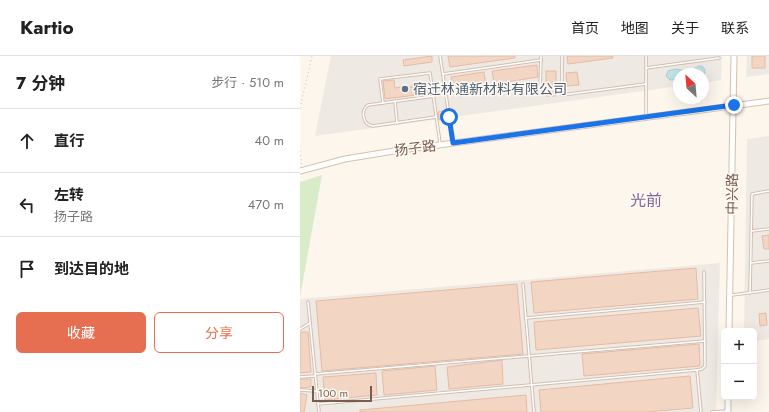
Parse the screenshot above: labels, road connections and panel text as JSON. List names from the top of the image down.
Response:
{
  "streets": {
    "street": ["扬子路", "中兴路"]
  },
  "crossings": [
    ["扬子路", "中兴路"]
  ],
  "districts": ["光前"],
  "places": ["宿迁林通新材料有限公司"],
  "scale_bar": "100 m",
  "north": "top left",
  "page": {
    "header": "Kartio",
    "nav": [
      "首页",
      "地图",
      "关于",
      "联系"
    ],
    "heading": ["7 分钟", "步行 · 510 m"],
    "list": [
      ["直行", "40 m"],
      ["左转", "扬子路", "470 m"],
      "到达目的地"
    ],
    "buttons": ["收藏", "分享"],
    "map_buttons": ["+", "−"],
    "scale": "100 m"
  }
}
